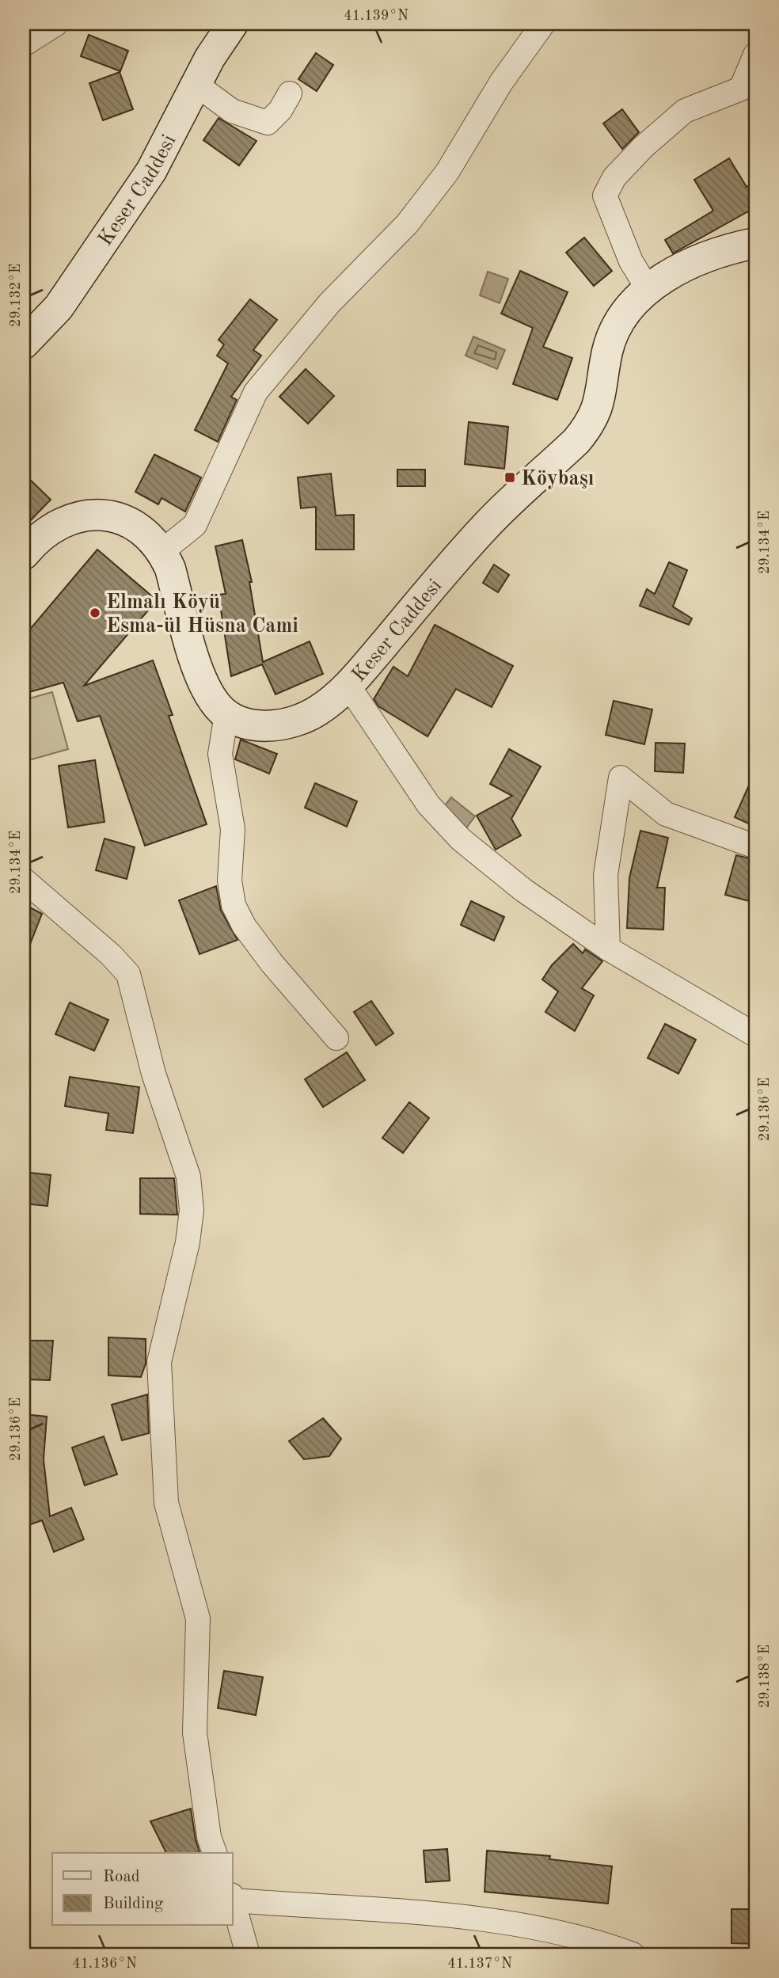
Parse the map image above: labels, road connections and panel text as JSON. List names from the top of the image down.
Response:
{
  "streets": {
    "street": ["Keser Caddesi"]
  },
  "places": {
    "transit": ["Köybaşı"],
    "other": ["Elmalı Köyü Esma-ül Hüsna Cami"]
  },
  "legend": ["Road", "Building"],
  "coordinates": [
    "41.139°N",
    "29.132°E",
    "29.134°E",
    "29.136°E",
    "29.138°E",
    "41.136°N",
    "41.137°N"
  ]
}
